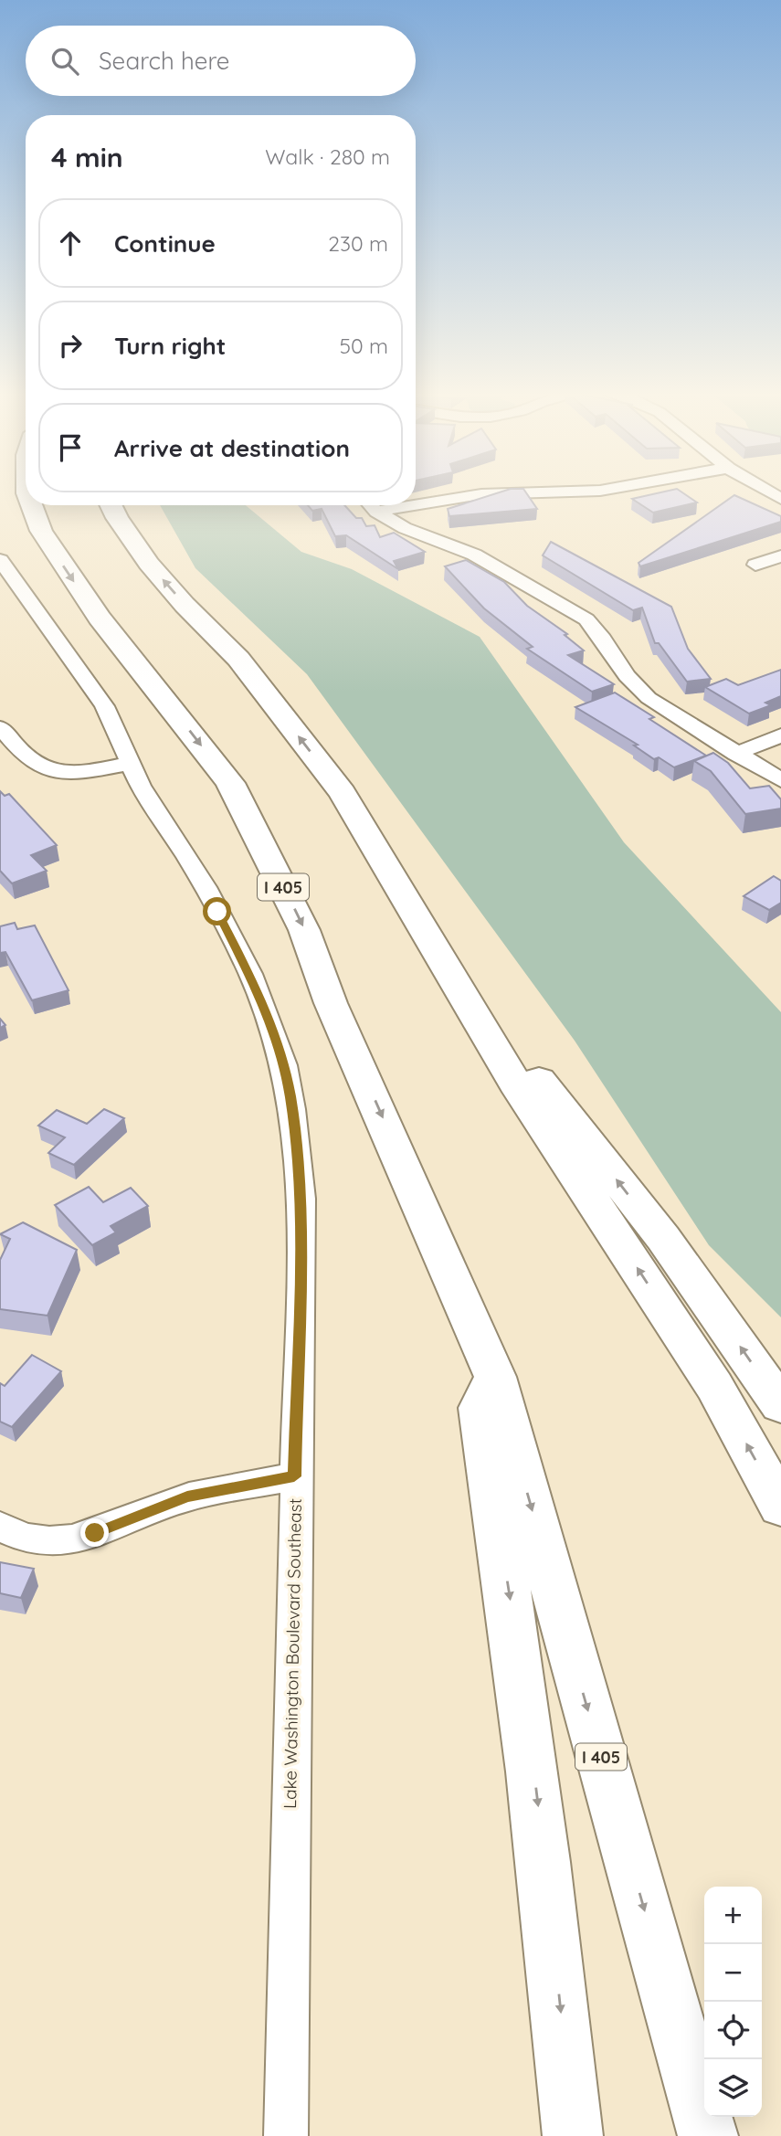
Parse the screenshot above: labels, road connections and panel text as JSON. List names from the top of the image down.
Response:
{
  "streets": {
    "highway": ["I 405"],
    "street": ["Lake Washington Boulevard Southeast"]
  },
  "page": {
    "search": "Search here",
    "heading": ["4 min", "Walk · 280 m"],
    "list": [
      ["Continue", "230 m"],
      ["Turn right", "50 m"],
      "Arrive at destination"
    ],
    "map_buttons": ["+", "−"]
  }
}
